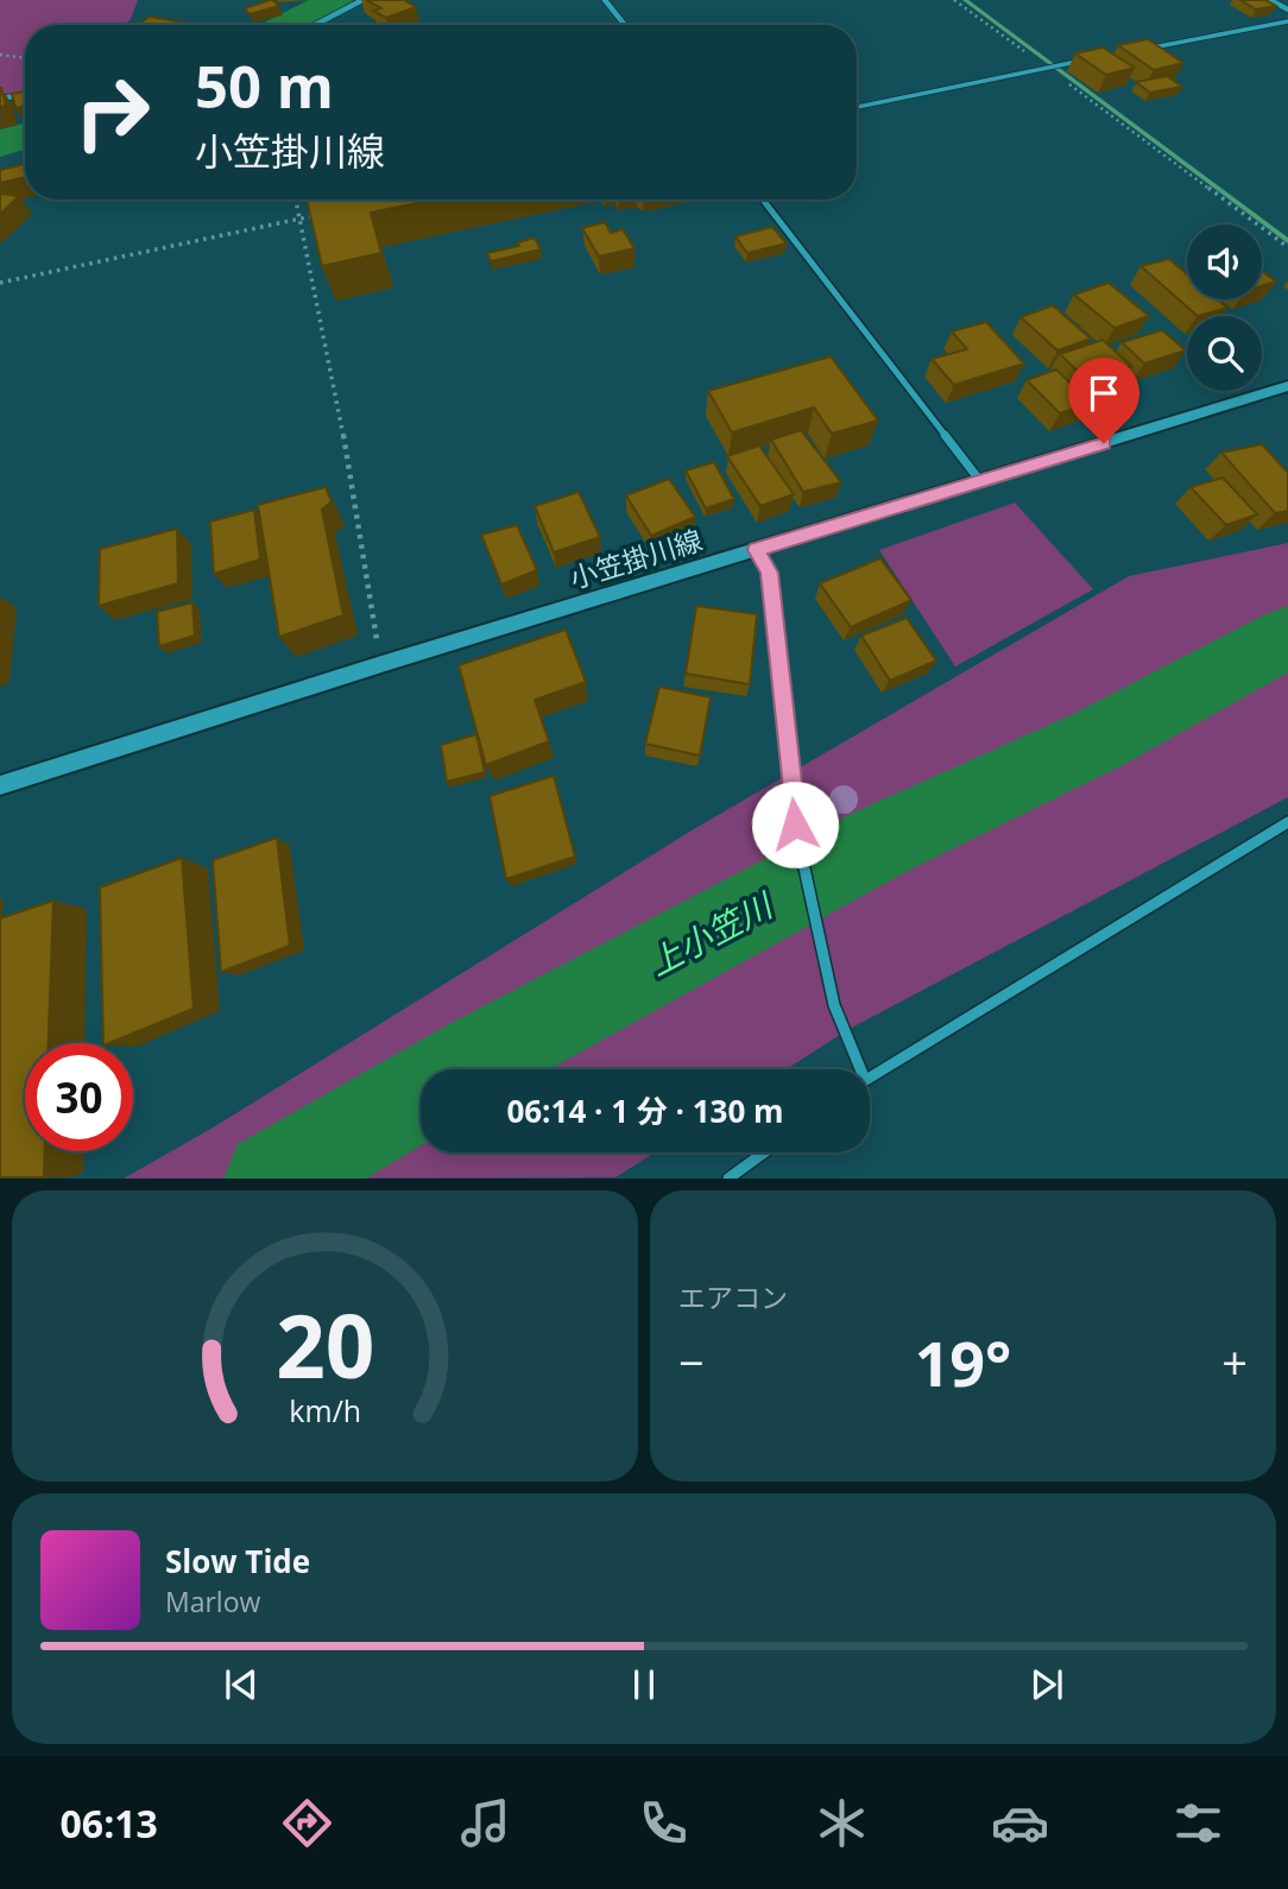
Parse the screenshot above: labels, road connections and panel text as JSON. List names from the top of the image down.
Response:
{
  "streets": {
    "main road": ["小笠掛川線"]
  },
  "water": ["上小笠川"],
  "page": {
    "turn": ["50 m", "小笠掛川線"],
    "limit": "30",
    "trip": "06:14 · 1 分 · 130 m",
    "tile": "エアコン",
    "heat": ["−", "19°", "+"],
    "song": ["Slow Tide", "Marlow"],
    "tabs": "06:13",
    "gauge": ["20", "km/h"]
  }
}
